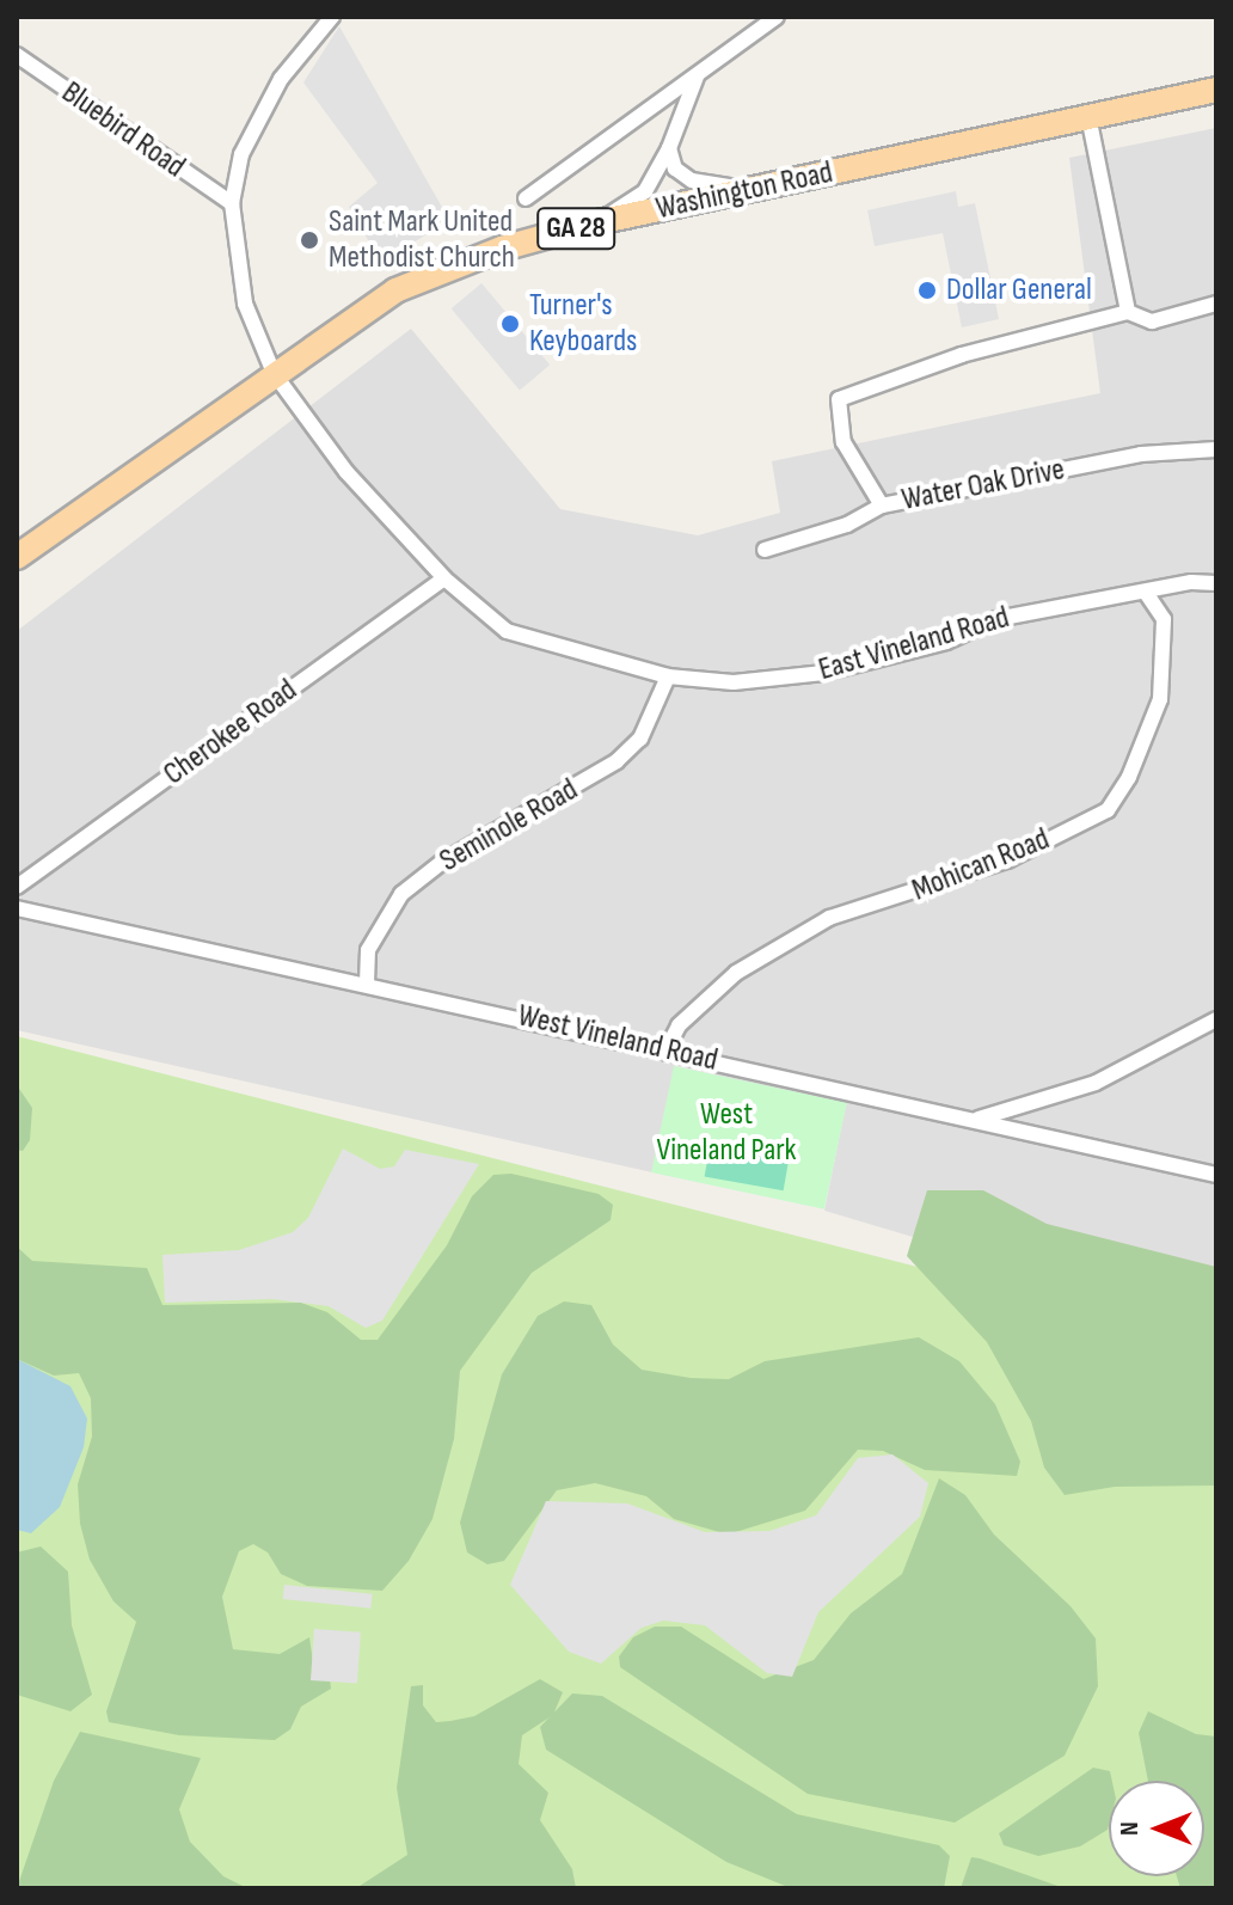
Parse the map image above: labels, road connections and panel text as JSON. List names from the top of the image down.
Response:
{
  "streets": {
    "main road": ["Washington Road", "GA 28"],
    "street": [
      "Bluebird Road",
      "Water Oak Drive",
      "East Vineland Road",
      "Cherokee Road",
      "Seminole Road",
      "Mohican Road",
      "West Vineland Road"
    ]
  },
  "crossings": [
    ["Bluebird Road", "East Vineland Road"],
    ["Washington Road", "East Vineland Road"],
    ["East Vineland Road", "Cherokee Road"],
    ["East Vineland Road", "Seminole Road"],
    ["East Vineland Road", "Mohican Road"],
    ["Seminole Road", "West Vineland Road"],
    ["Mohican Road", "West Vineland Road"]
  ],
  "parks": ["West Vineland Park"],
  "places": ["Saint Mark United Methodist Church", "Dollar General", "Turner's Keyboards"],
  "north": "left"
}
